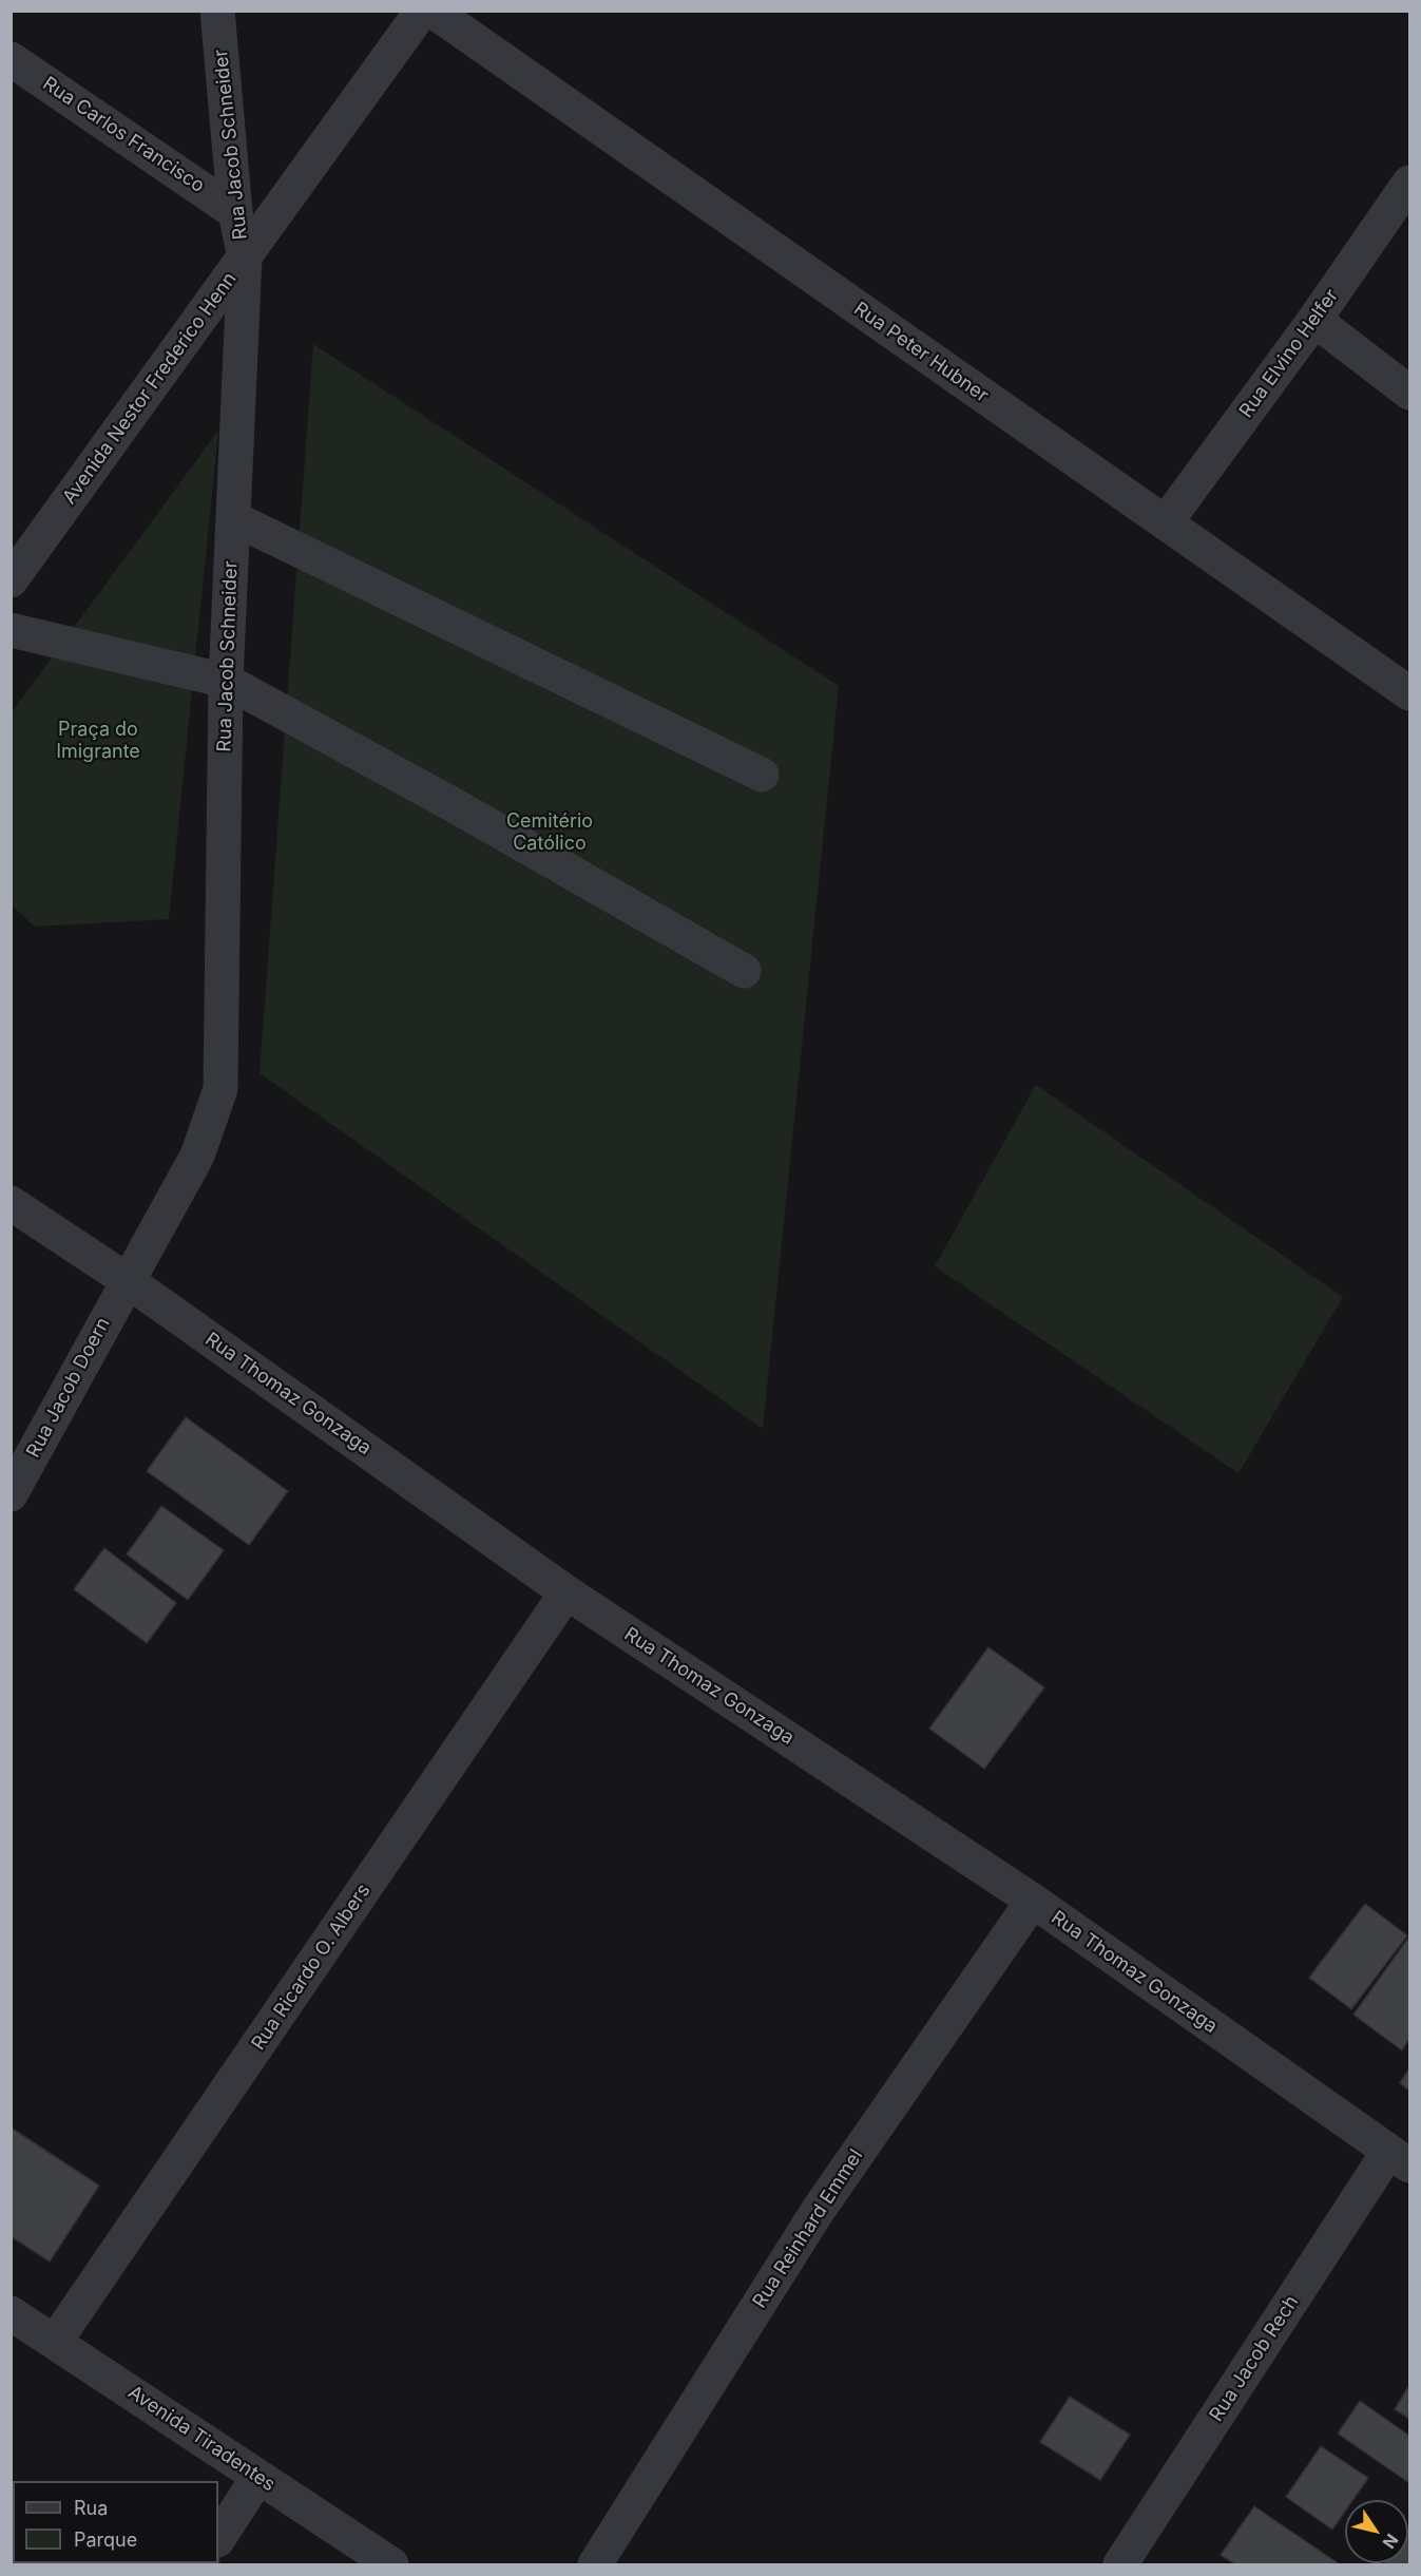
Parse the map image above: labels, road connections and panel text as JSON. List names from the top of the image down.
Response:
{
  "streets": {
    "street": [
      "Rua Carlos Francisco",
      "Rua Jacob Schneider",
      "Rua Peter Hubner",
      "Rua Elvino Helfer",
      "Avenida Nestor Frederico Henn",
      "Rua Jacob Doern",
      "Rua Thomaz Gonzaga",
      "Rua Ricardo O. Albers",
      "Rua Reinhard Emmel",
      "Rua Jacob Rech",
      "Avenida Tiradentes"
    ]
  },
  "crossings": [
    ["Rua Carlos Francisco", "Rua Jacob Schneider"],
    ["Rua Jacob Schneider", "Avenida Nestor Frederico Henn"],
    ["Rua Jacob Schneider", "Rua Jacob Doern"],
    ["Rua Jacob Schneider", "Rua Thomaz Gonzaga"],
    ["Rua Peter Hubner", "Rua Elvino Helfer"],
    ["Rua Jacob Doern", "Rua Thomaz Gonzaga"],
    ["Rua Thomaz Gonzaga", "Rua Ricardo O. Albers"],
    ["Rua Thomaz Gonzaga", "Rua Reinhard Emmel"],
    ["Rua Thomaz Gonzaga", "Rua Jacob Rech"],
    ["Rua Ricardo O. Albers", "Avenida Tiradentes"]
  ],
  "parks": ["Praça do Imigrante", "Cemitério Católico"],
  "legend": ["Rua", "Parque"],
  "north": "bottom right"
}
